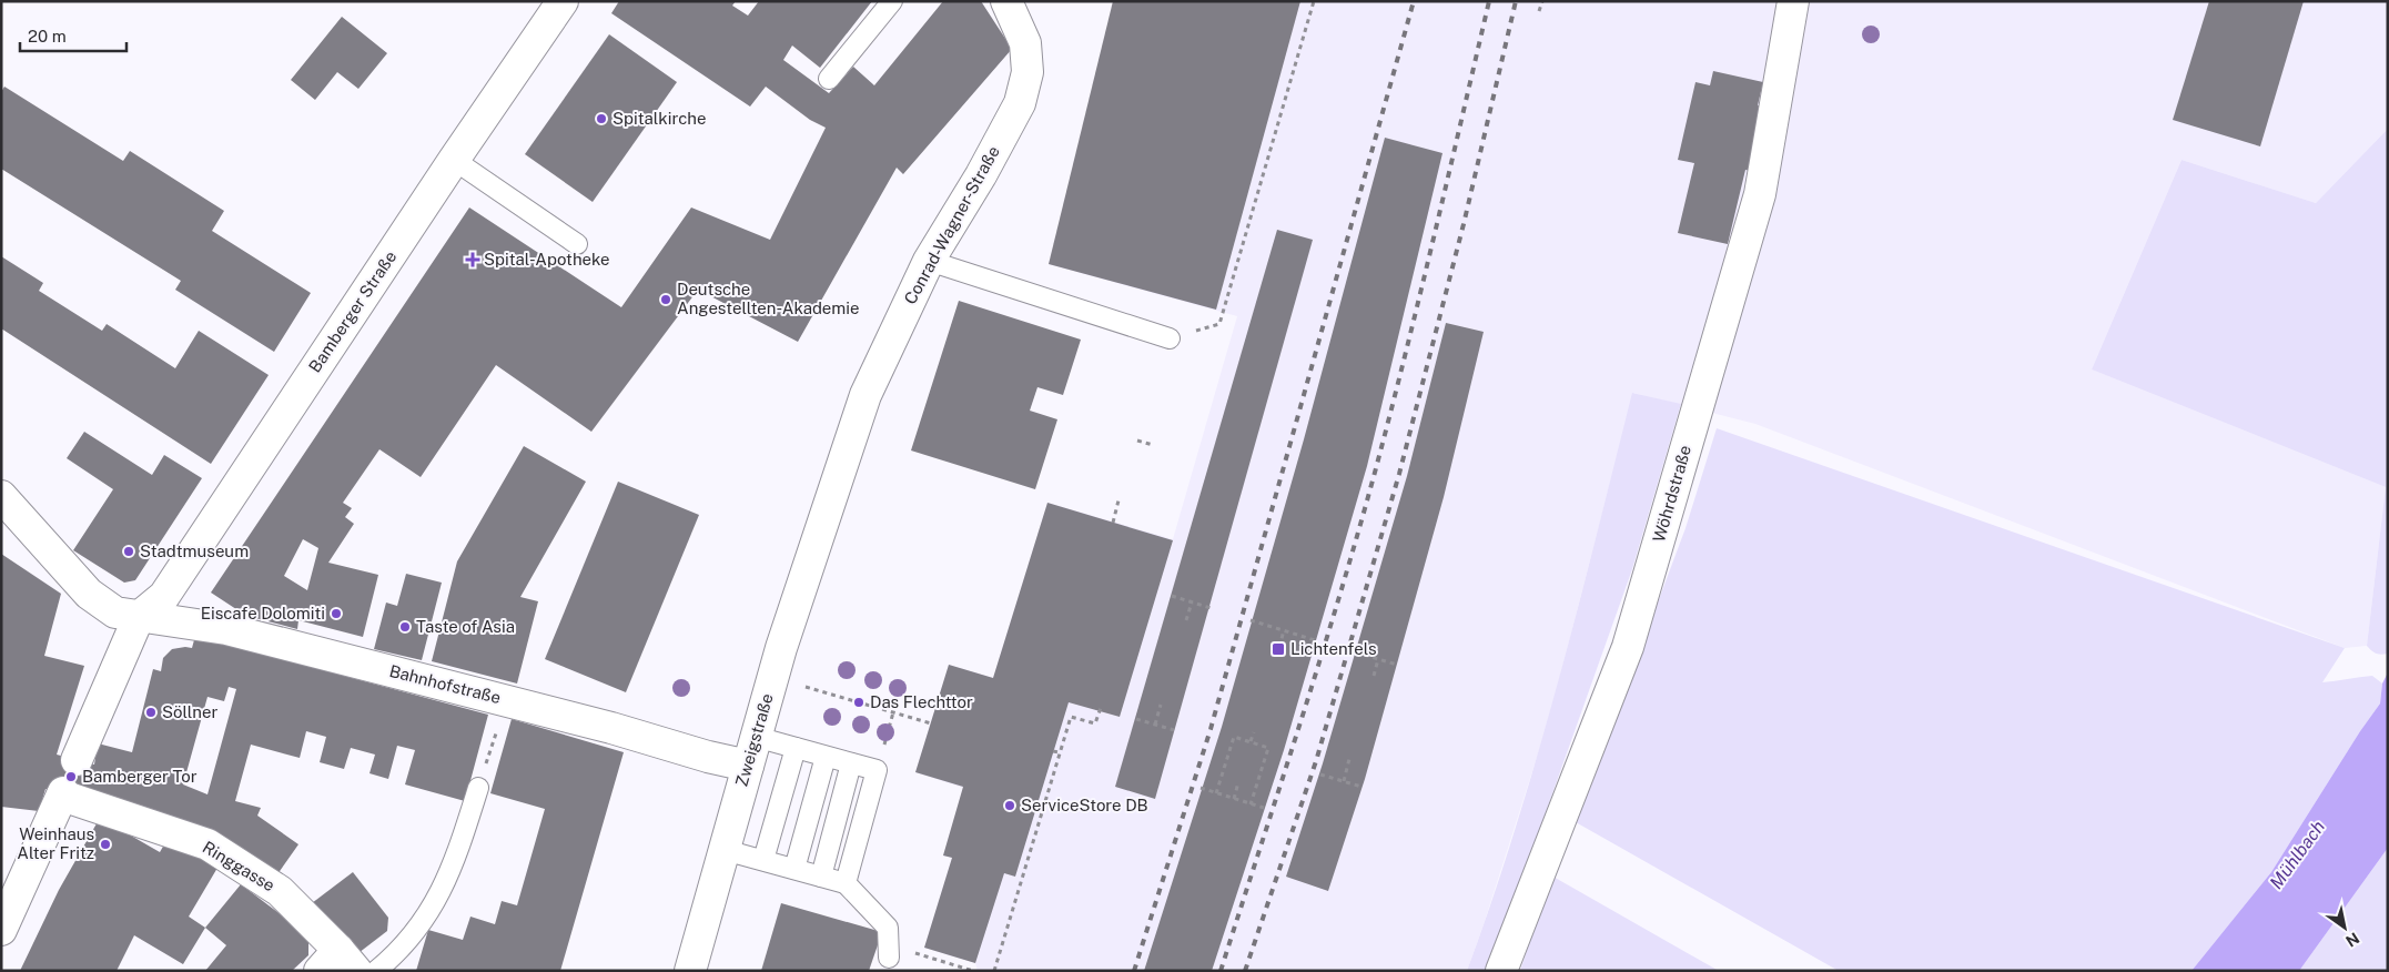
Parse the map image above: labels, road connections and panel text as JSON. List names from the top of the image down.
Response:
{
  "streets": {
    "street": [
      "Conrad-Wagner-Straße",
      "Bamberger Straße",
      "Wöhrdstraße",
      "Bahnhofstraße",
      "Zweigstraße",
      "Ringgasse"
    ]
  },
  "crossings": [
    ["Conrad-Wagner-Straße", "Zweigstraße"],
    ["Bamberger Straße", "Bahnhofstraße"],
    ["Bahnhofstraße", "Zweigstraße"]
  ],
  "water": ["Mühlbach"],
  "places": {
    "other": [
      "Spitalkirche",
      "Deutsche Angestellten-Akademie",
      "Stadtmuseum",
      "Eiscafe Dolomiti",
      "Taste of Asia",
      "Das Flechttor",
      "Söllner",
      "Bamberger Tor",
      "ServiceStore DB",
      "Weinhaus Alter Fritz"
    ],
    "health": ["Spital-Apotheke"],
    "transit": ["Lichtenfels"]
  },
  "scale_bar": "20 m",
  "north": "bottom right"
}
